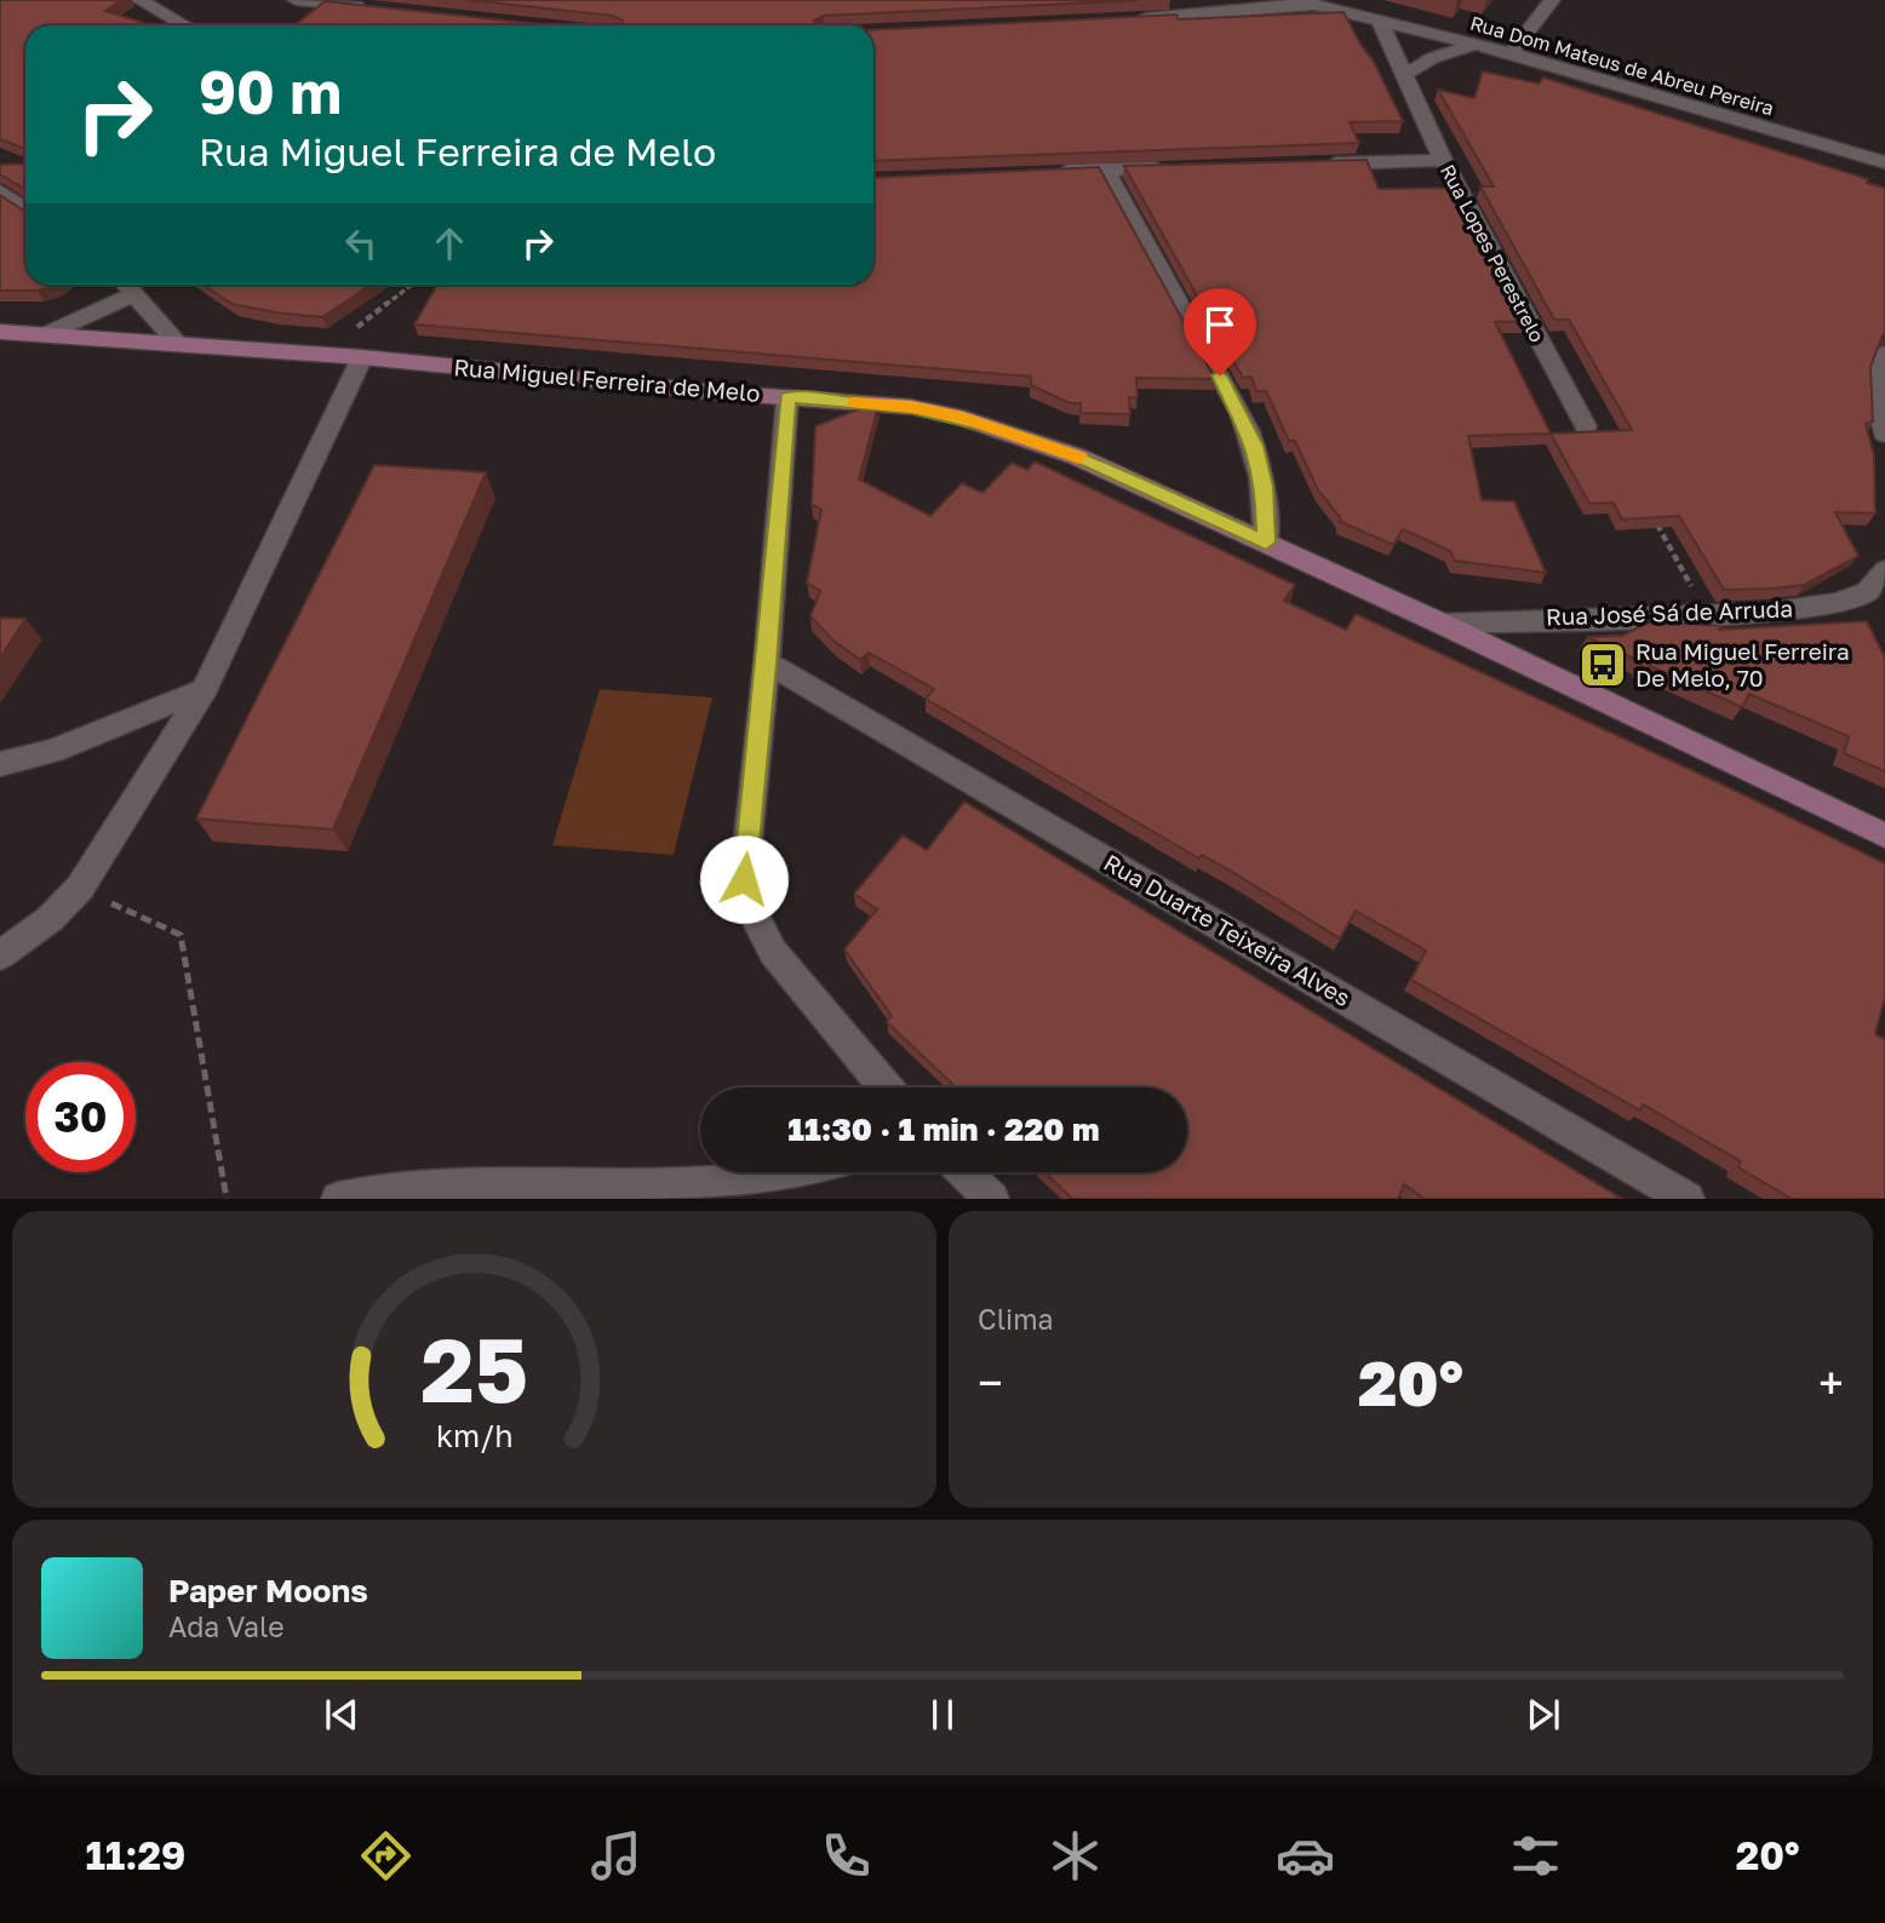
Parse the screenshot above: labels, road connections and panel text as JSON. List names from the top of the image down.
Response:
{
  "streets": {
    "main road": ["Rua Miguel Ferreira de Melo"],
    "street": [
      "Rua Dom Mateus de Abreu Pereira",
      "Rua Lopes Perestrelo",
      "Rua José Sá de Arruda",
      "Rua Duarte Teixeira Alves"
    ]
  },
  "crossings": [
    ["Rua Dom Mateus de Abreu Pereira", "Rua Lopes Perestrelo"],
    ["Rua Miguel Ferreira de Melo", "Rua José Sá de Arruda"]
  ],
  "places": {
    "bus stop": ["Rua Miguel Ferreira De Melo, 70"]
  },
  "page": {
    "turn": ["90 m", "Rua Miguel Ferreira de Melo"],
    "limit": "30",
    "trip": "11:30 · 1 min · 220 m",
    "tile": "Clima",
    "heat": ["−", "20°", "+"],
    "song": ["Paper Moons", "Ada Vale"],
    "tabs": ["11:29", "20°"],
    "gauge": ["25", "km/h"]
  }
}
